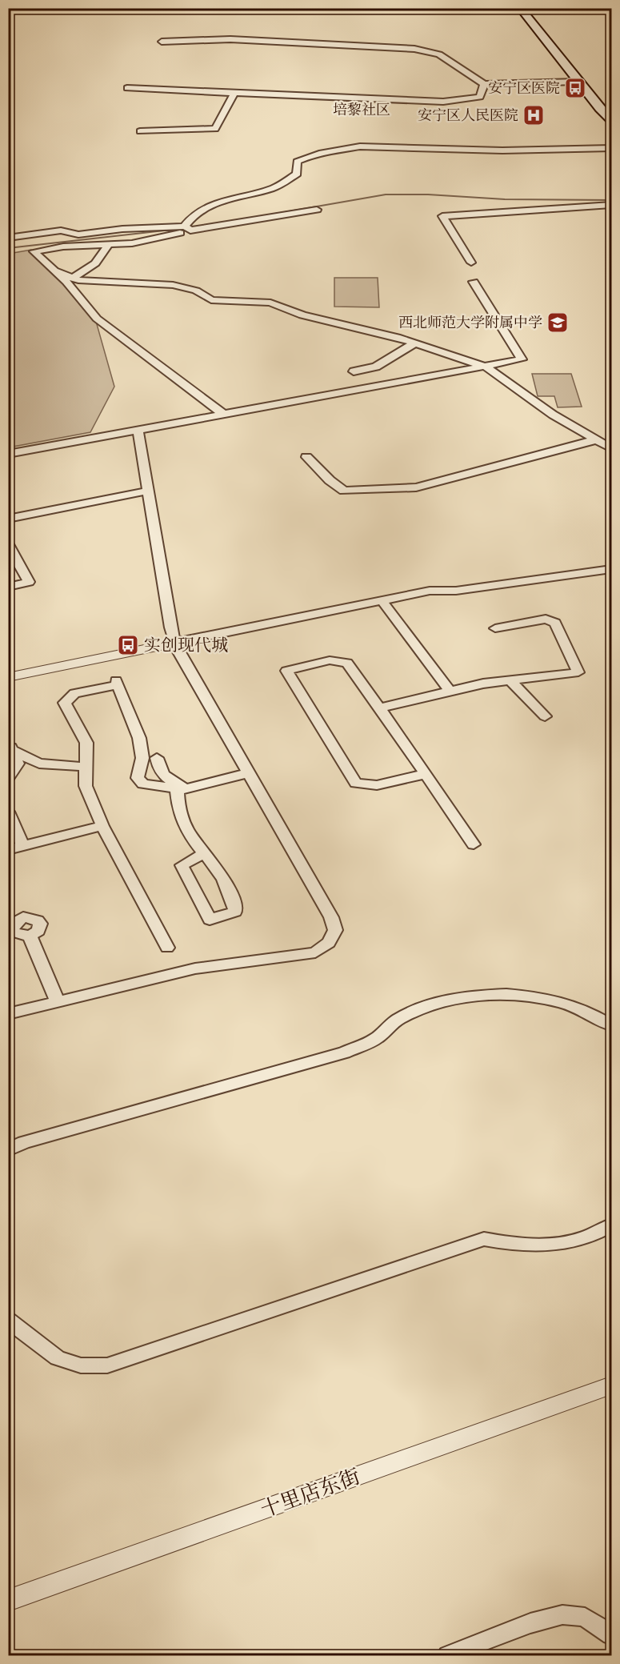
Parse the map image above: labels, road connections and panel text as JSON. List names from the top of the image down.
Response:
{
  "streets": {
    "street": ["十里店东街"]
  },
  "districts": ["培黎社区"],
  "places": {
    "bus stop": ["安宁区医院", "实创现代城"],
    "hospital": ["安宁区人民医院"],
    "school or university": ["西北师范大学附属中学"]
  }
}
